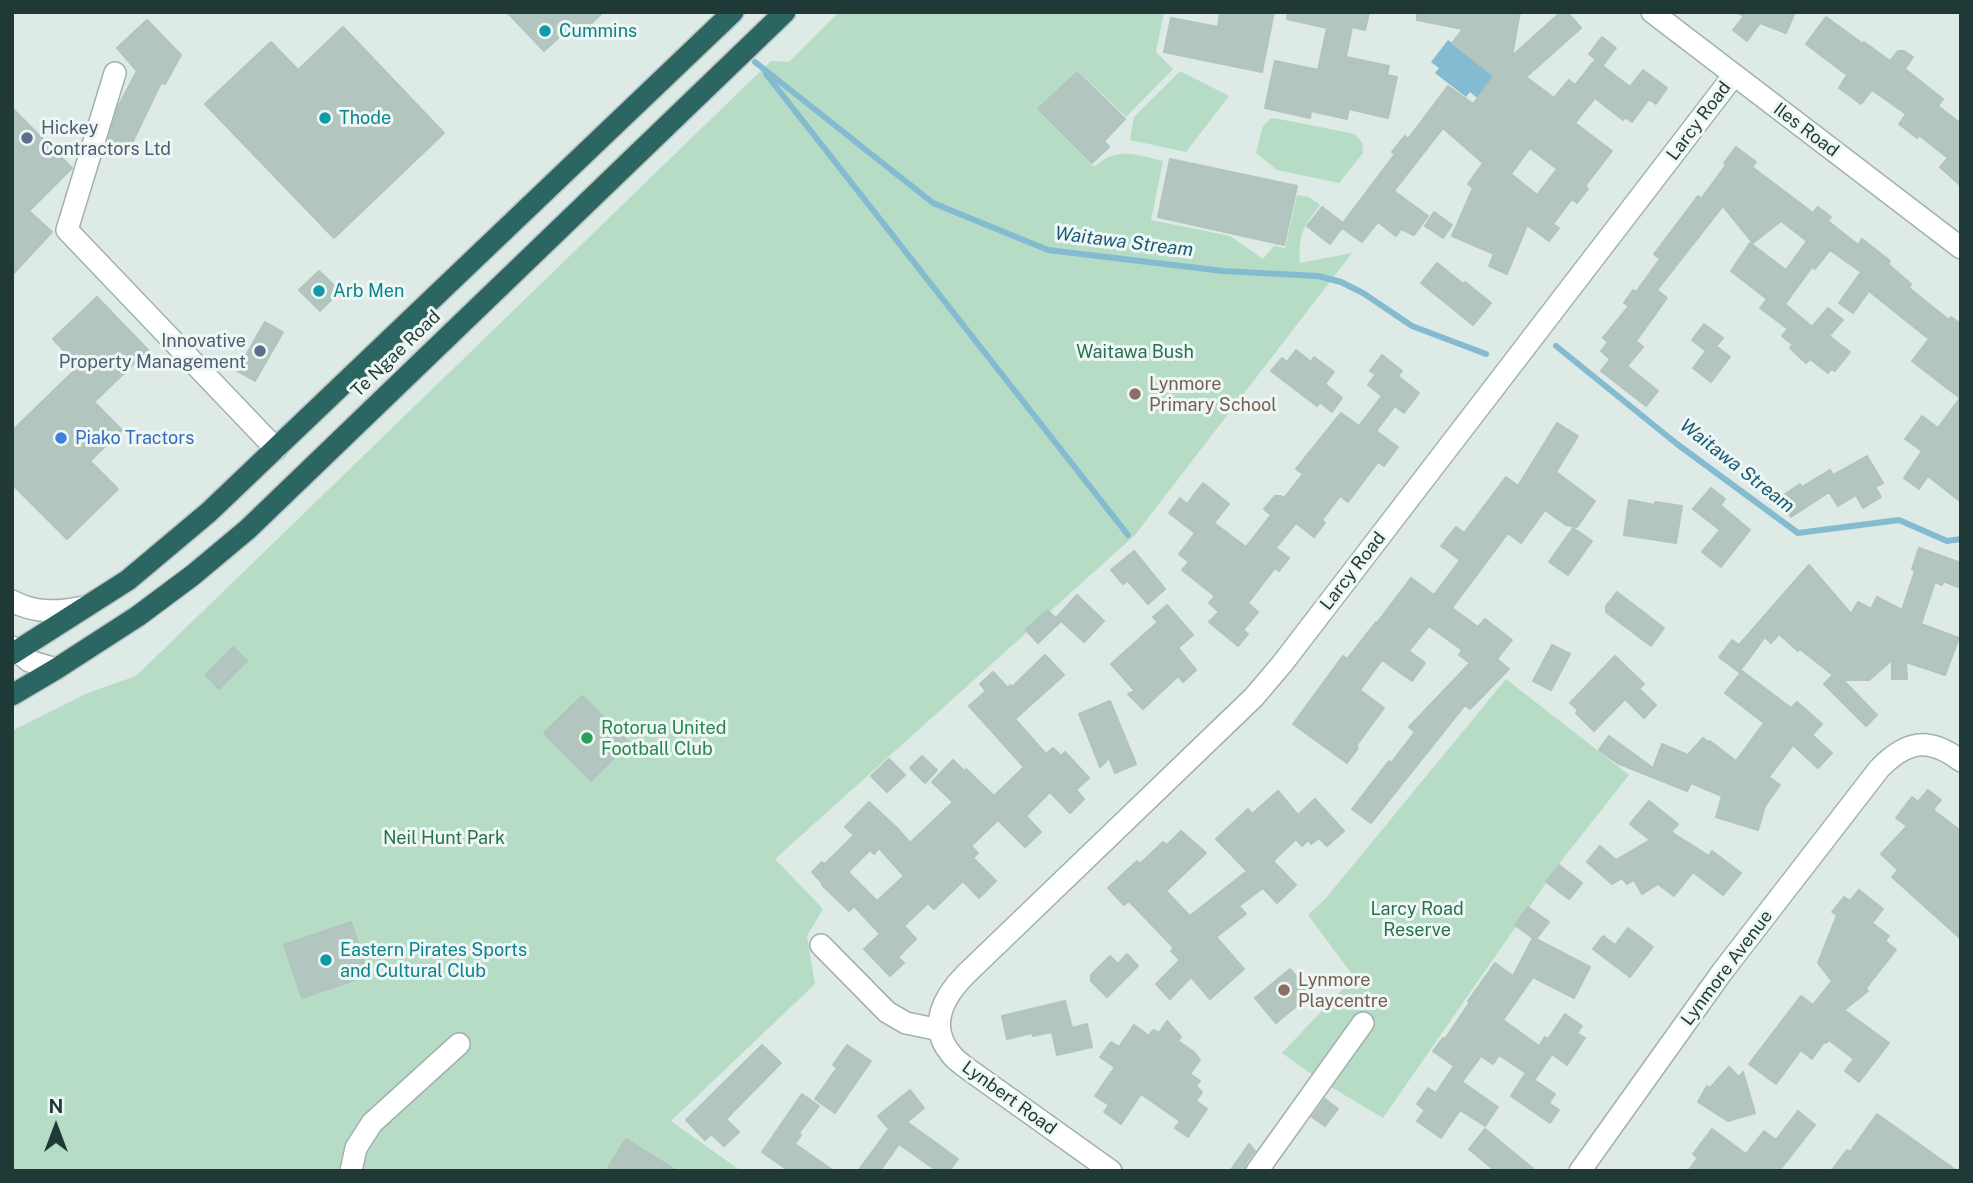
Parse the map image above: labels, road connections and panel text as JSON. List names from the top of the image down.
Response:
{
  "streets": {
    "highway": ["Te Ngae Road"],
    "street": [
      "Larcy Road",
      "Iles Road",
      "Lynmore Avenue",
      "Lynbert Road"
    ]
  },
  "crossings": [
    ["Larcy Road", "Iles Road"],
    ["Larcy Road", "Lynbert Road"]
  ],
  "water": ["Waitawa Stream"],
  "parks": ["Waitawa Bush", "Neil Hunt Park", "Larcy Road Reserve"],
  "places": [
    "Cummins",
    "Thode",
    "Hickey Contractors Ltd",
    "Arb Men",
    "Innovative Property Management",
    "Lynmore Primary School",
    "Piako Tractors",
    "Rotorua United Football Club",
    "Eastern Pirates Sports and Cultural Club",
    "Lynmore Playcentre"
  ],
  "north": "top"
}
